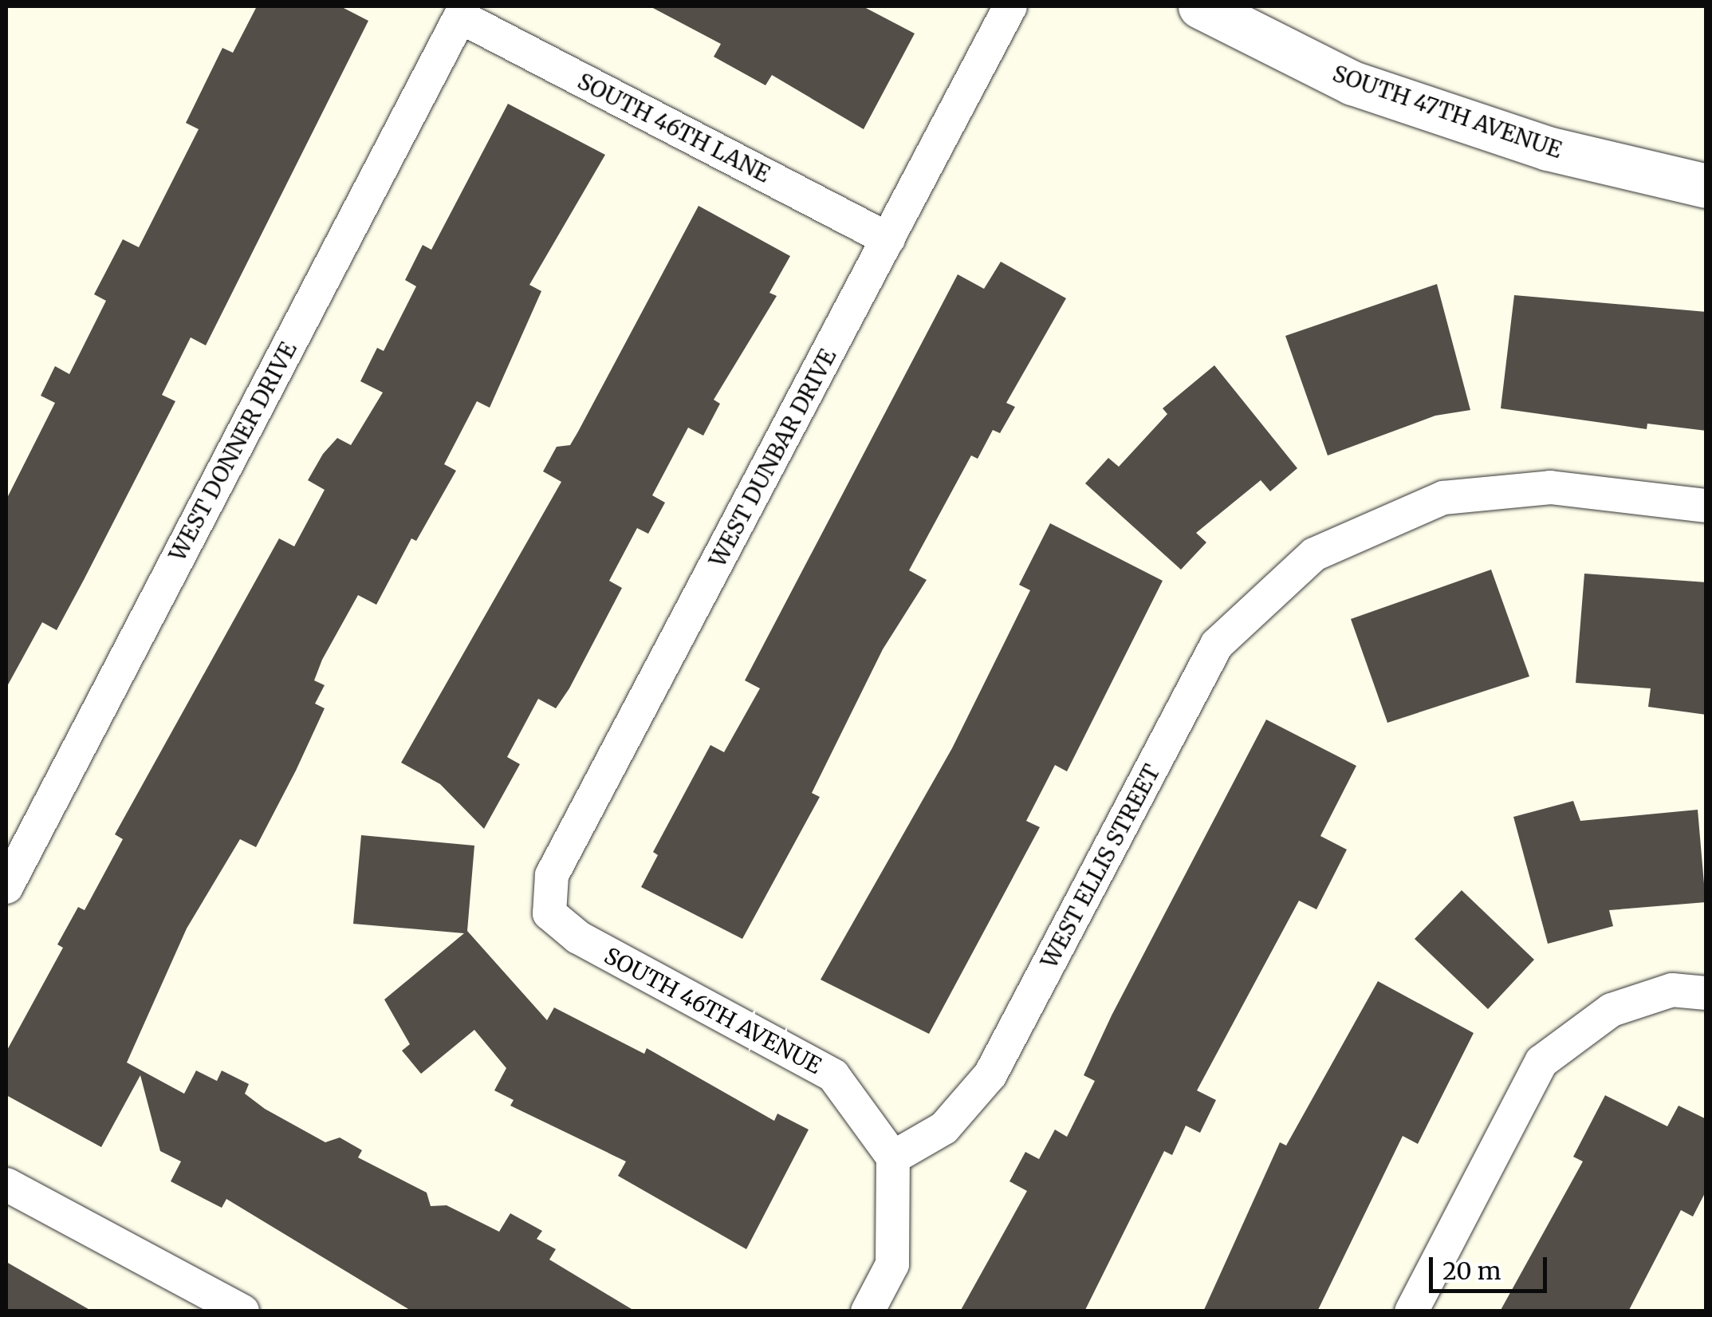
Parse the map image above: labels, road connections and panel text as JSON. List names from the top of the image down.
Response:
{
  "streets": {
    "street": [
      "SOUTH 47TH AVENUE",
      "SOUTH 46TH LANE",
      "WEST DONNER DRIVE",
      "WEST DUNBAR DRIVE",
      "WEST ELLIS STREET",
      "SOUTH 46TH AVENUE"
    ]
  },
  "crossings": [
    ["SOUTH 46TH LANE", "WEST DONNER DRIVE"],
    ["SOUTH 46TH LANE", "WEST DUNBAR DRIVE"],
    ["WEST DUNBAR DRIVE", "SOUTH 46TH AVENUE"],
    ["WEST ELLIS STREET", "SOUTH 46TH AVENUE"]
  ],
  "scale_bar": "20 m"
}
